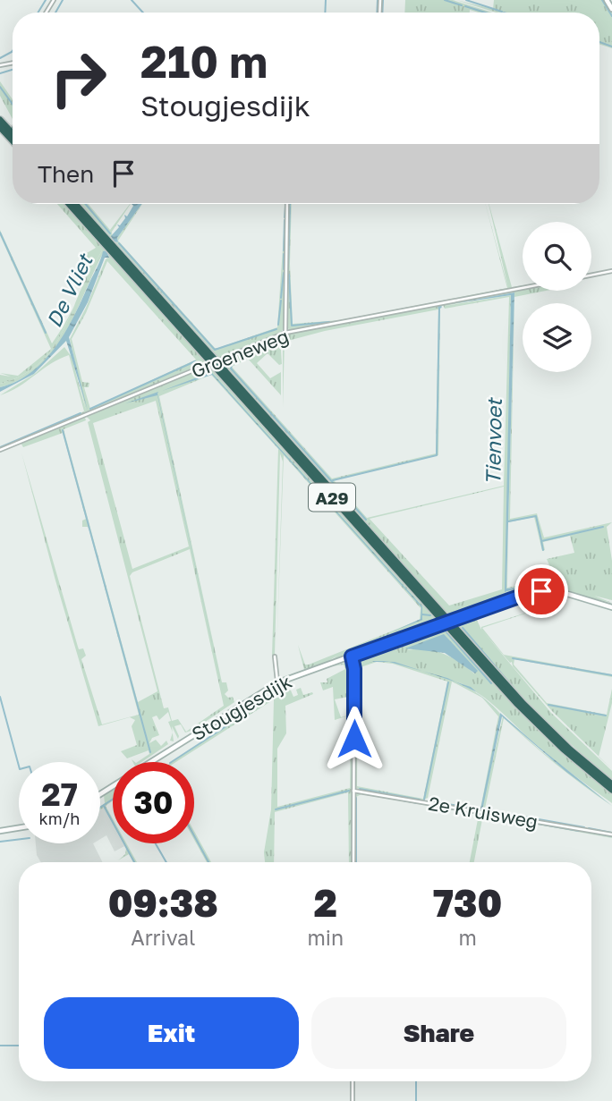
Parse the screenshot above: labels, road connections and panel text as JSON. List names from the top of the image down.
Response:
{
  "streets": {
    "highway": ["A29"],
    "street": ["Groeneweg", "Stougjesdijk", "2e Kruisweg"]
  },
  "water": ["De Vliet", "Tienvoet"],
  "page": {
    "turn": ["210 m", "Stougjesdijk"],
    "then": "Then",
    "speed": "27 km/h",
    "limit": "30",
    "eta": [
      "09:38",
      "Arrival",
      "2",
      "min",
      "730",
      "m"
    ],
    "buttons": ["Exit", "Share"]
  }
}
